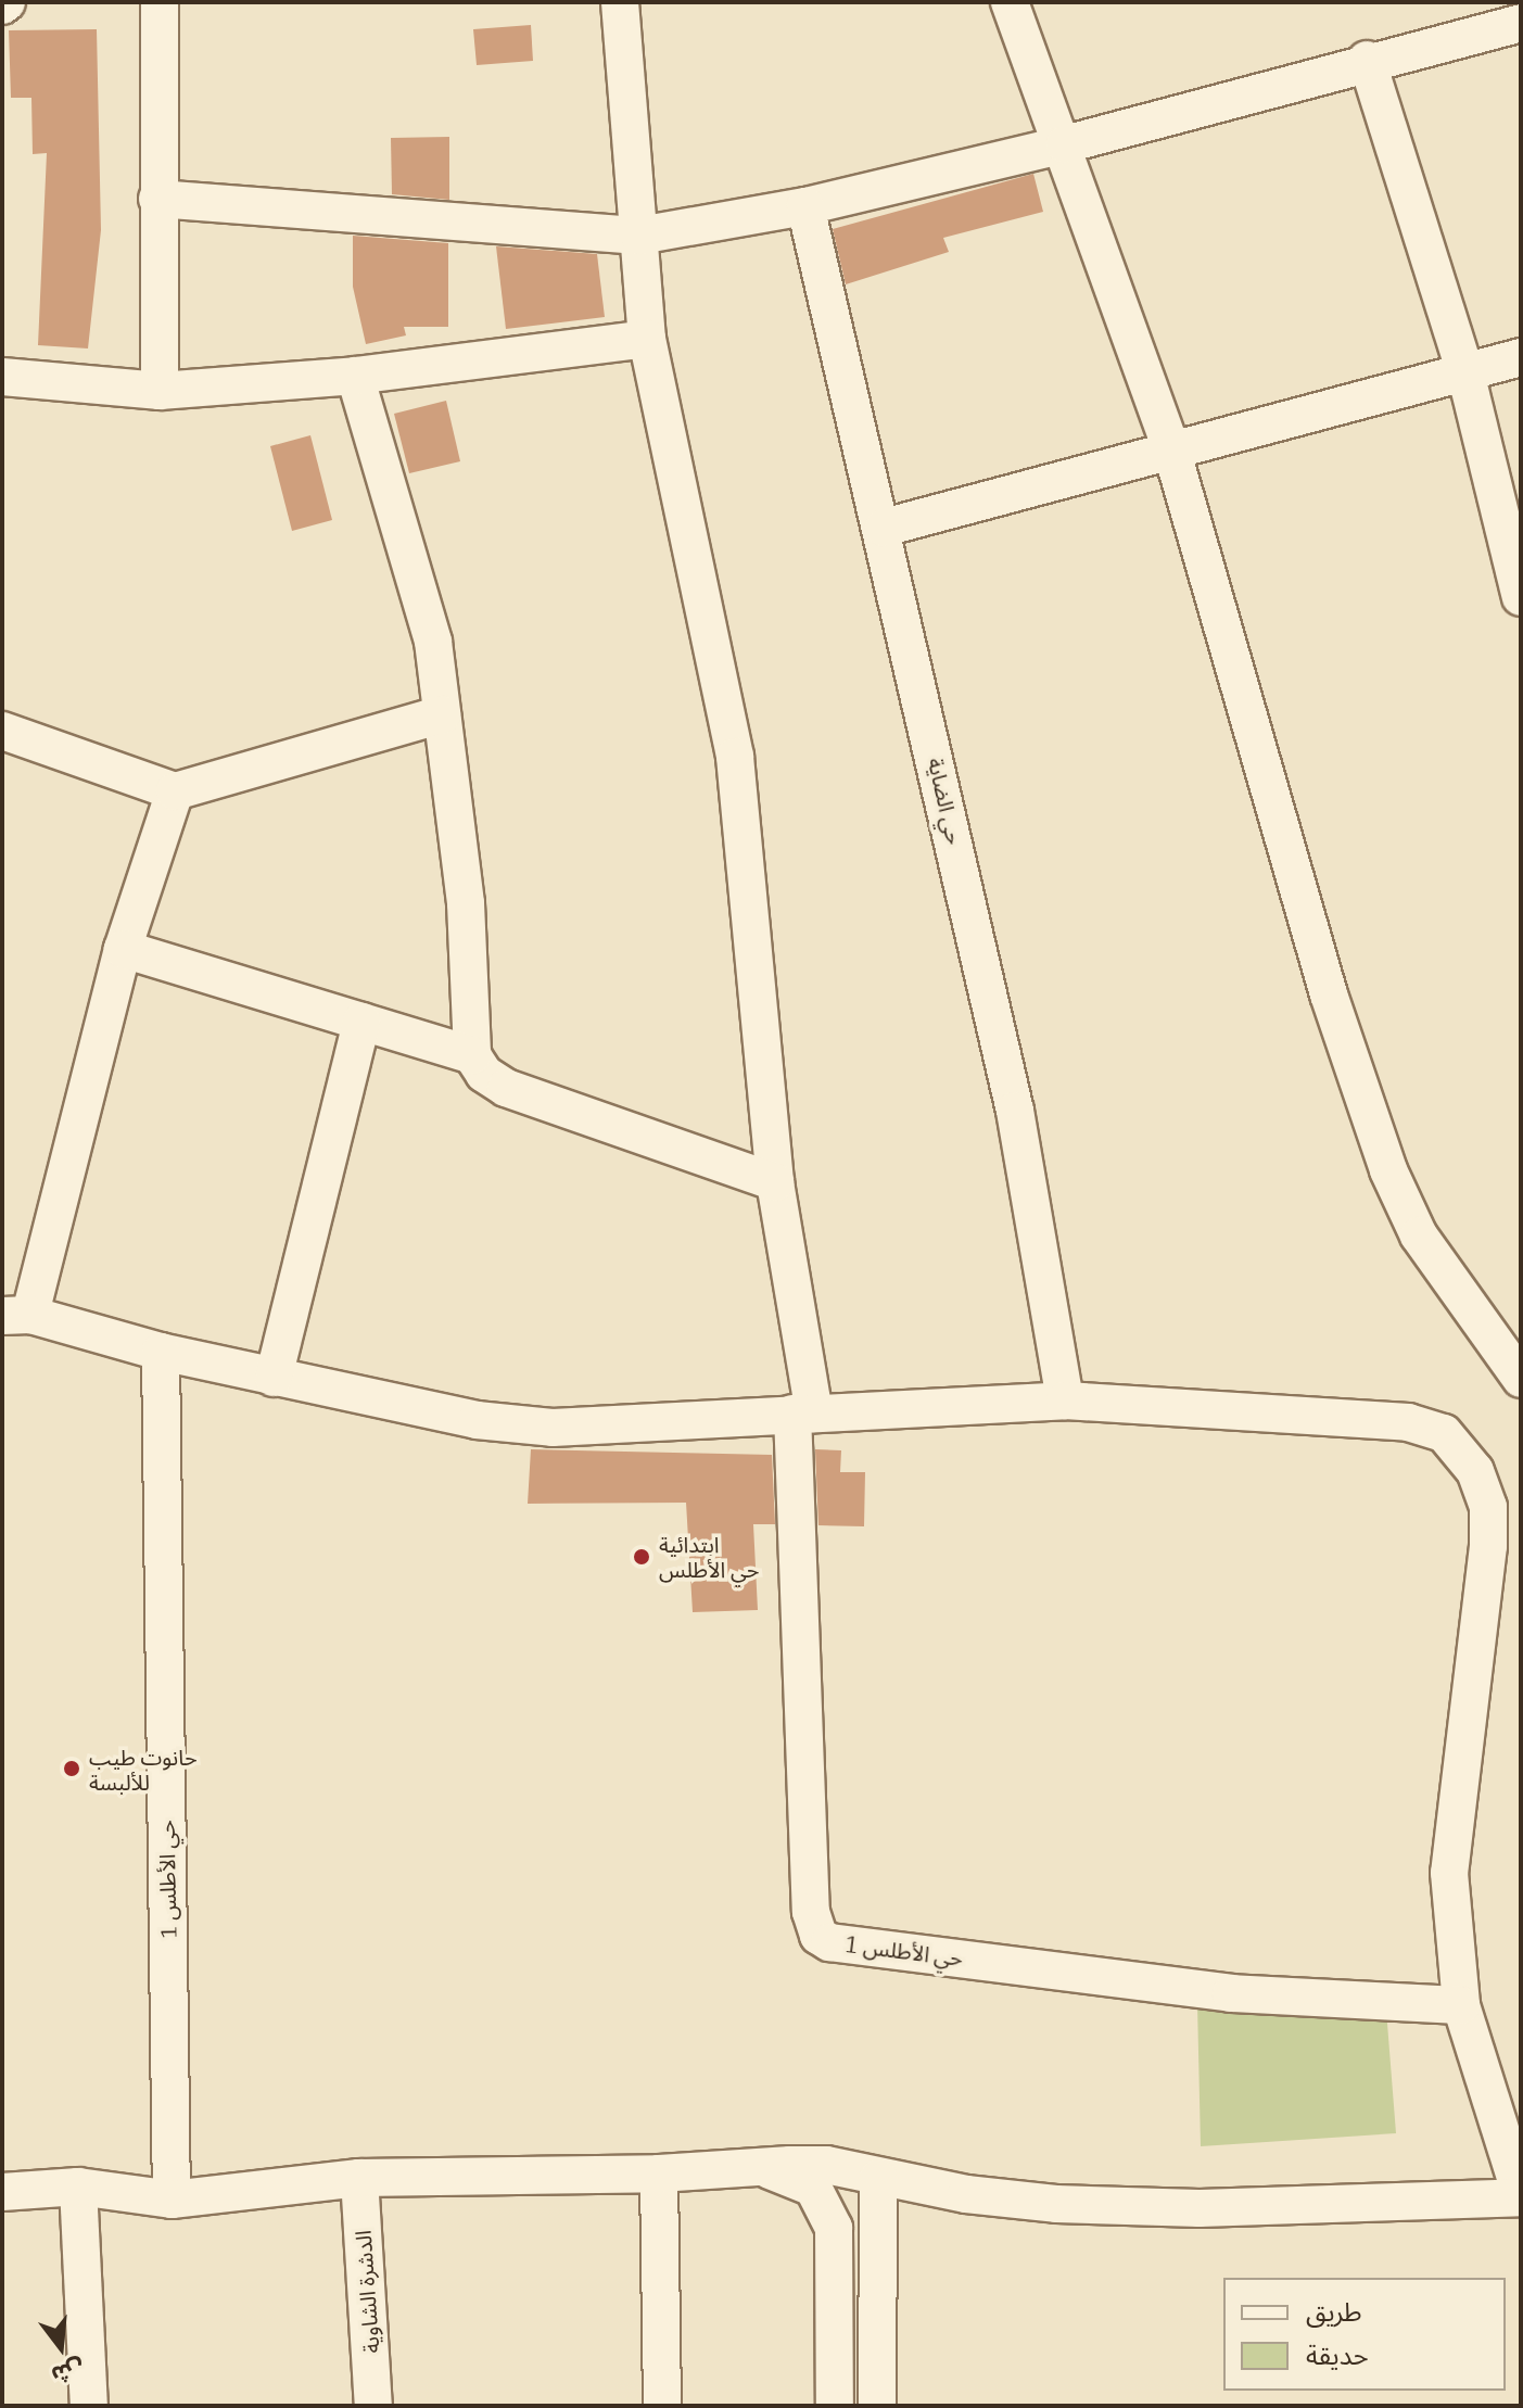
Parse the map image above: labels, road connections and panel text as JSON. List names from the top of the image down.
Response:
{
  "streets": {
    "street": ["حي الضاية", "حي الأطلس 1", "الدشرة الشاوية"]
  },
  "places": ["ابتدائية حي الأطلس", "حانوت طيب للألبسة"],
  "legend": ["طريق", "حديقة"],
  "north": "bottom"
}
